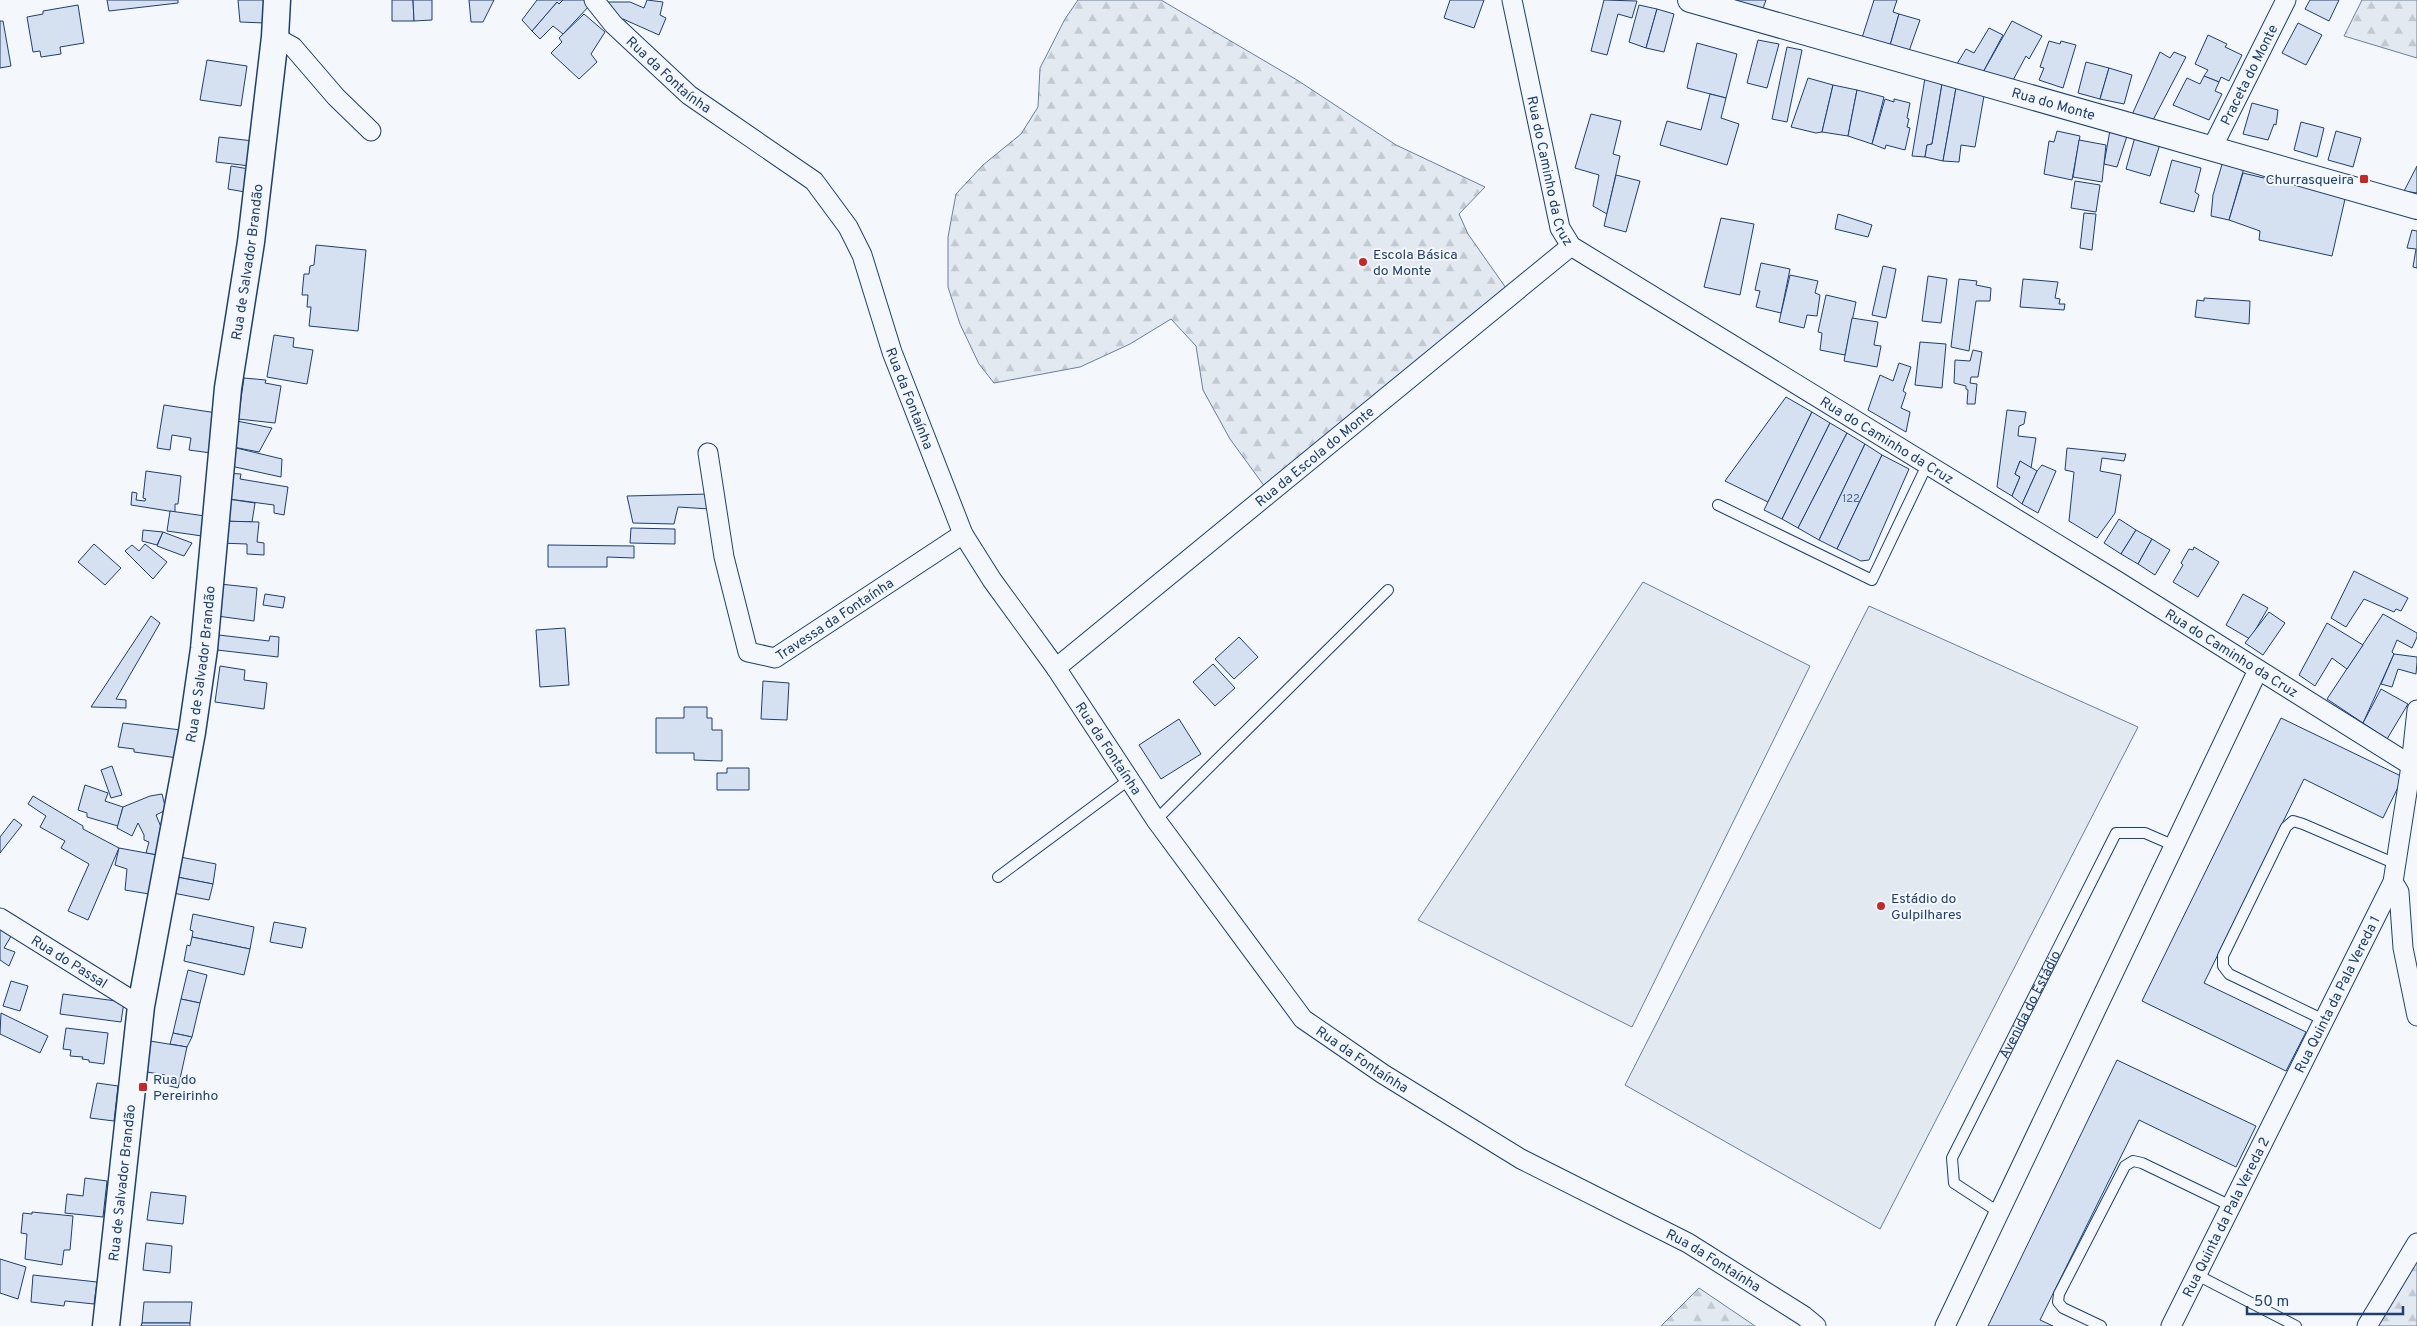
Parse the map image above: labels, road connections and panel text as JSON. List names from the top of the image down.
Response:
{
  "streets": {
    "main road": ["Rua de Salvador Brandão"],
    "street": [
      "Rua da Fontaínha",
      "Praceta do Monte",
      "Rua do Monte",
      "Rua do Caminho da Cruz",
      "Rua da Escola do Monte",
      "Travessa da Fontaínha",
      "Rua do Passal",
      "Rua Quinta da Pala Vereda 1",
      "Rua Quinta da Pala Vereda 2"
    ],
    "lane": ["Avenida do Estádio"]
  },
  "crossings": [
    ["Rua da Fontaínha", "Rua da Escola do Monte"],
    ["Rua da Fontaínha", "Travessa da Fontaínha"],
    ["Praceta do Monte", "Rua do Monte"],
    ["Rua do Caminho da Cruz", "Rua da Escola do Monte"],
    ["Rua de Salvador Brandão", "Rua do Passal"],
    ["Rua Quinta da Pala Vereda 1", "Rua Quinta da Pala Vereda 2"]
  ],
  "places": {
    "transit": ["Churrasqueira", "Rua do Pereirinho"],
    "other": ["Escola Básica do Monte", "Estádio do Gulpilhares"]
  },
  "house_numbers": ["122"],
  "scale_bar": "50 m"
}
